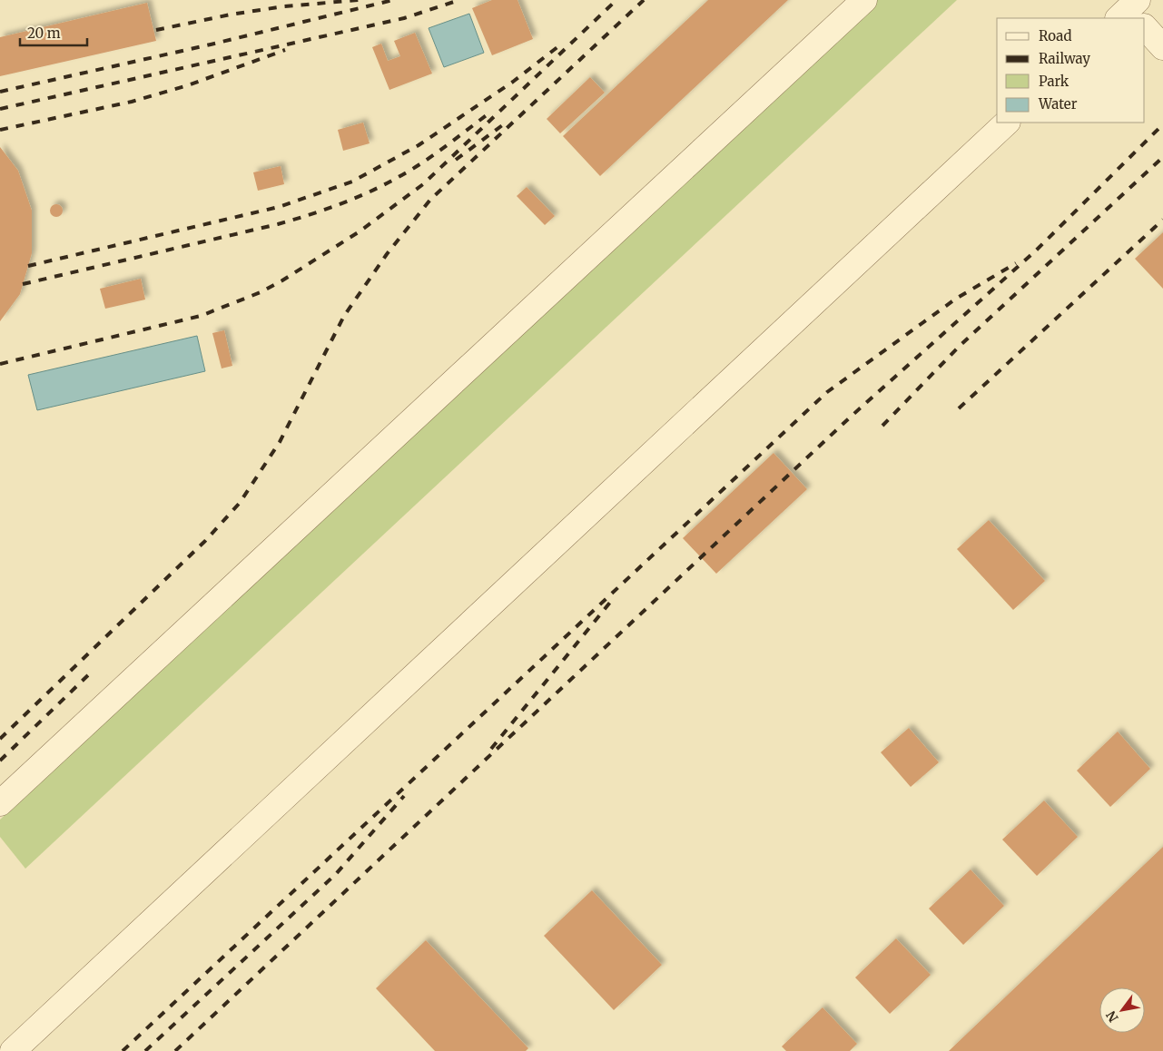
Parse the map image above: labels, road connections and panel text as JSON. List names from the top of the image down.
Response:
{
  "legend": [
    "Road",
    "Railway",
    "Park",
    "Water"
  ],
  "scale_bar": "20 m",
  "north": "bottom left"
}
